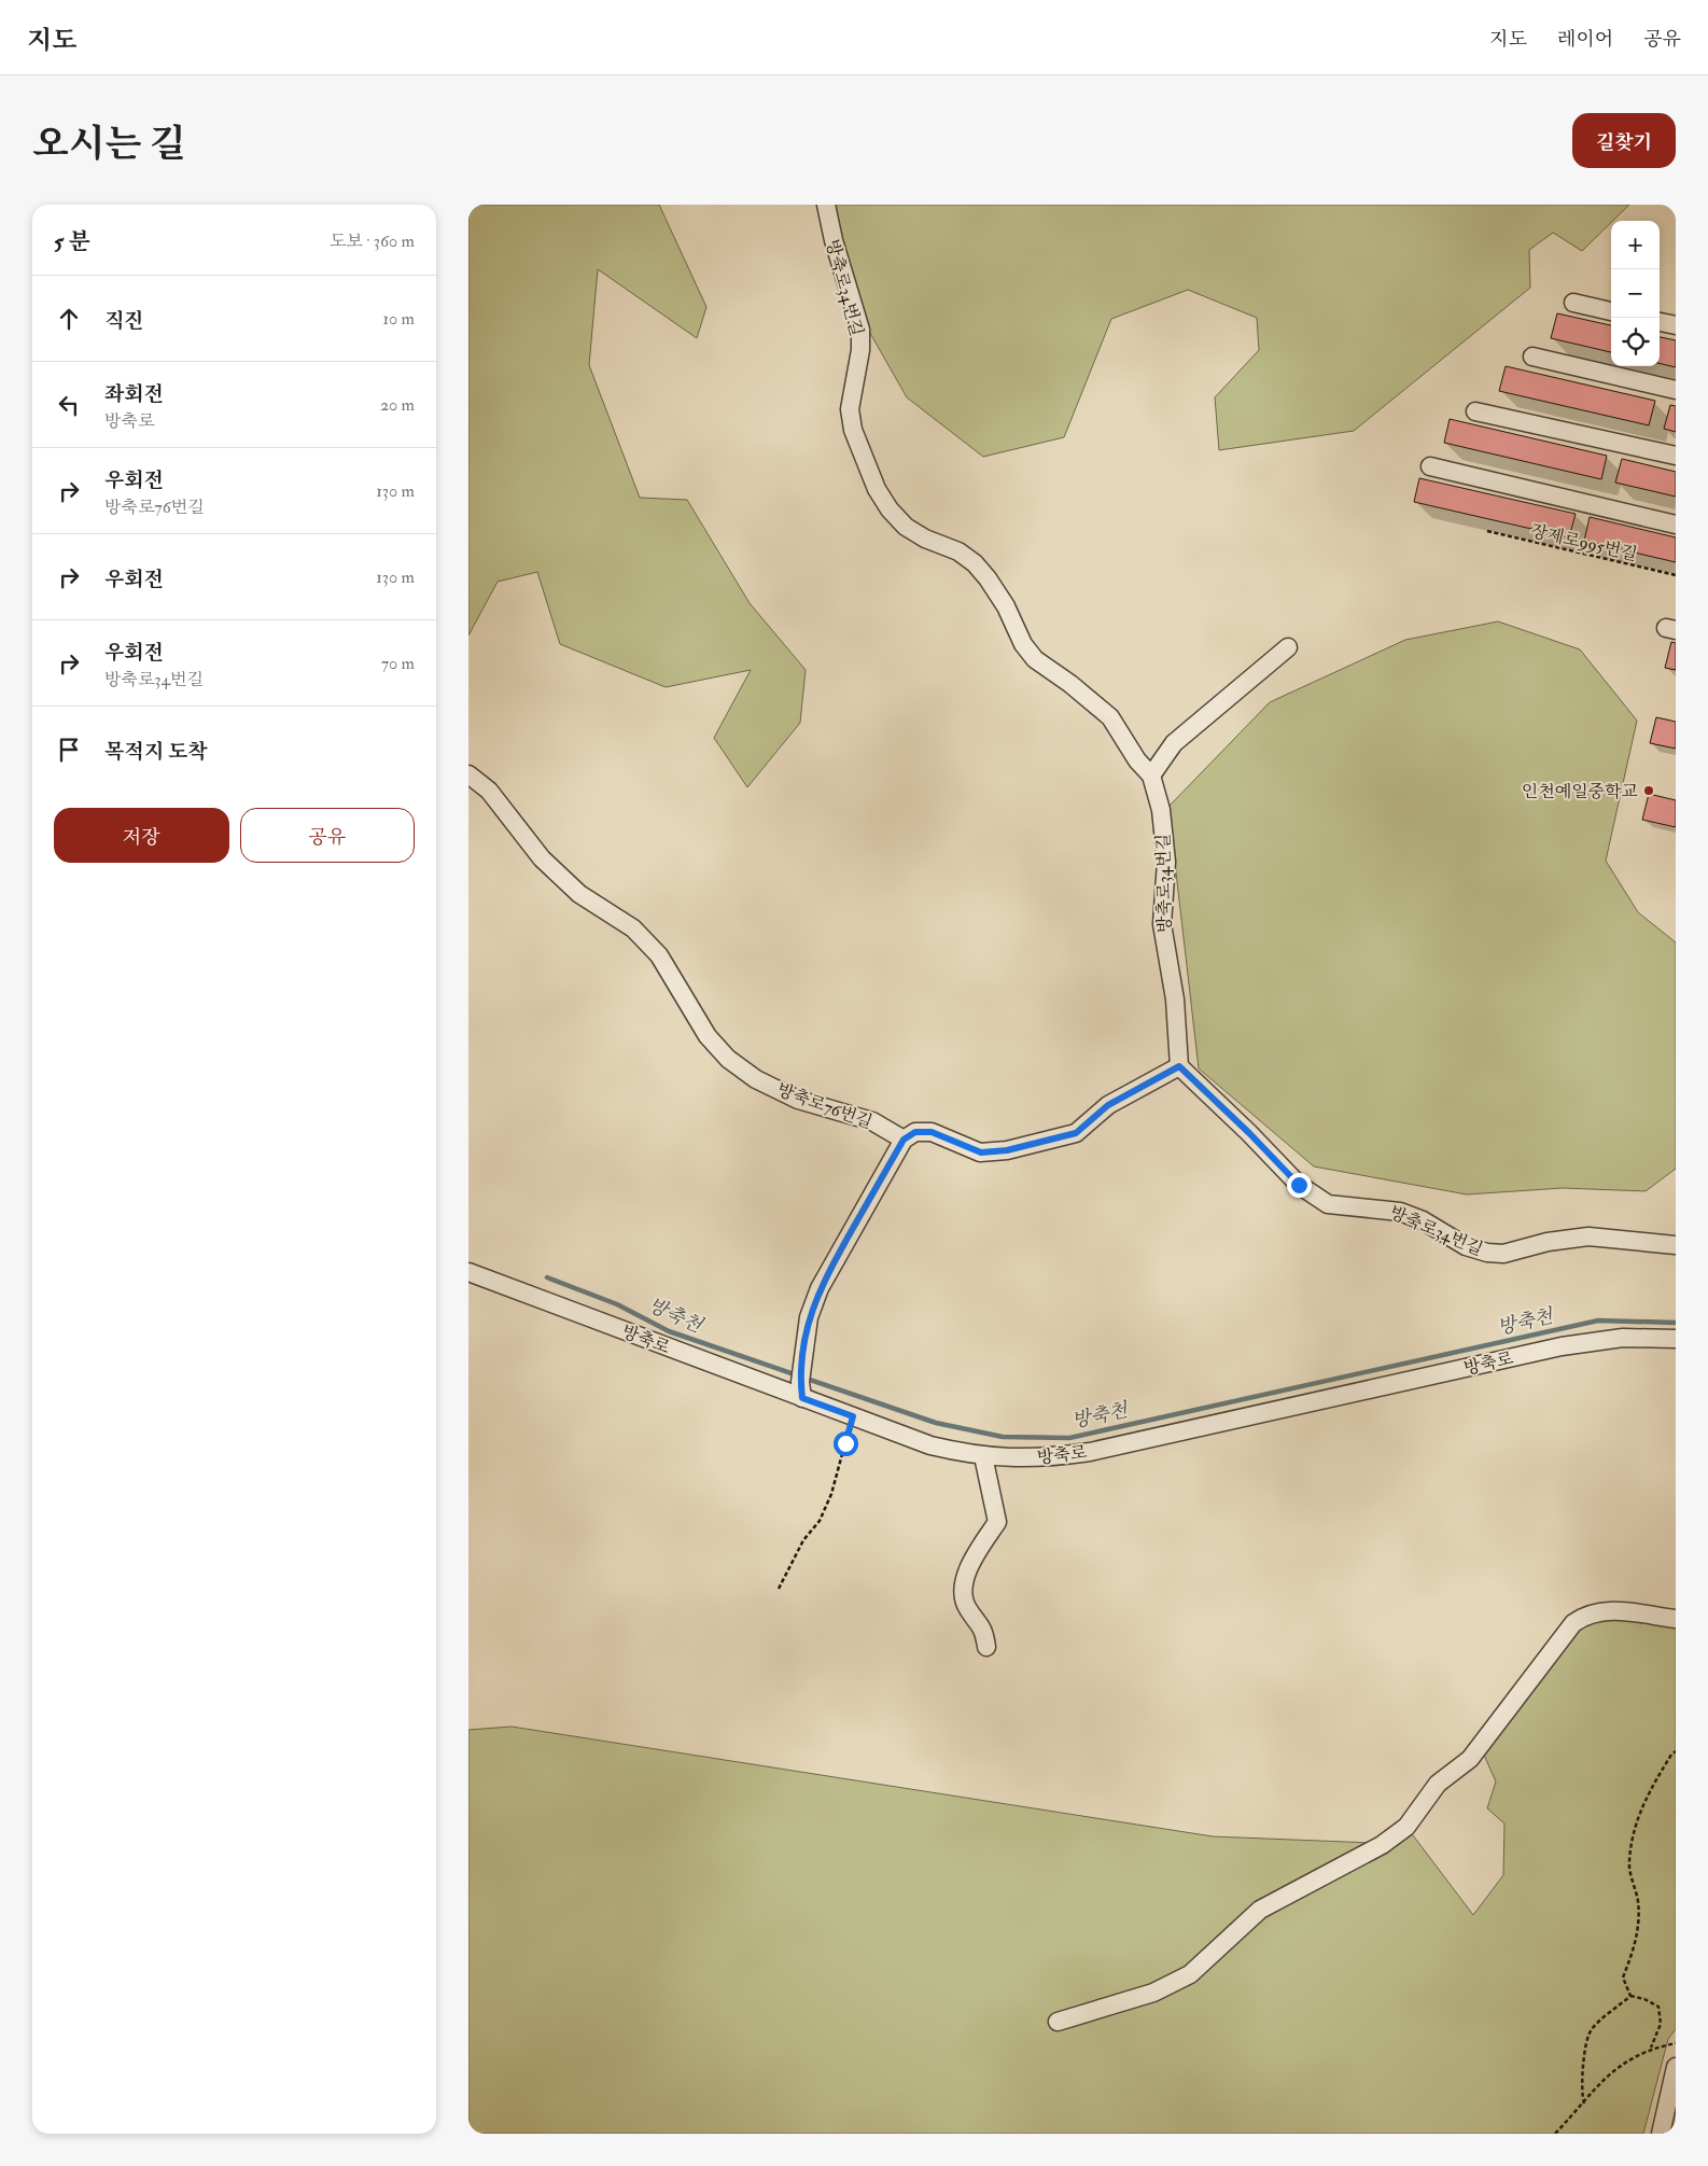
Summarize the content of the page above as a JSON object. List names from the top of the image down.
{
  "streets": {
    "street": ["방축로34번길", "방축로76번길", "방축로"],
    "path": ["장제로995번길"]
  },
  "water": ["방축천"],
  "places": ["인천예일중학교"],
  "page": {
    "header": "지도",
    "nav": ["지도", "레이어", "공유"],
    "title": "오시는 길",
    "buttons": [
      "길찾기",
      ["저장", "공유"]
    ],
    "heading": ["5 분", "도보 · 360 m"],
    "map_buttons": ["+", "−"],
    "list": [
      ["직진", "10 m"],
      ["좌회전", "방축로", "20 m"],
      ["우회전", "방축로76번길", "130 m"],
      ["우회전", "130 m"],
      ["우회전", "방축로34번길", "70 m"],
      "목적지 도착"
    ]
  }
}
